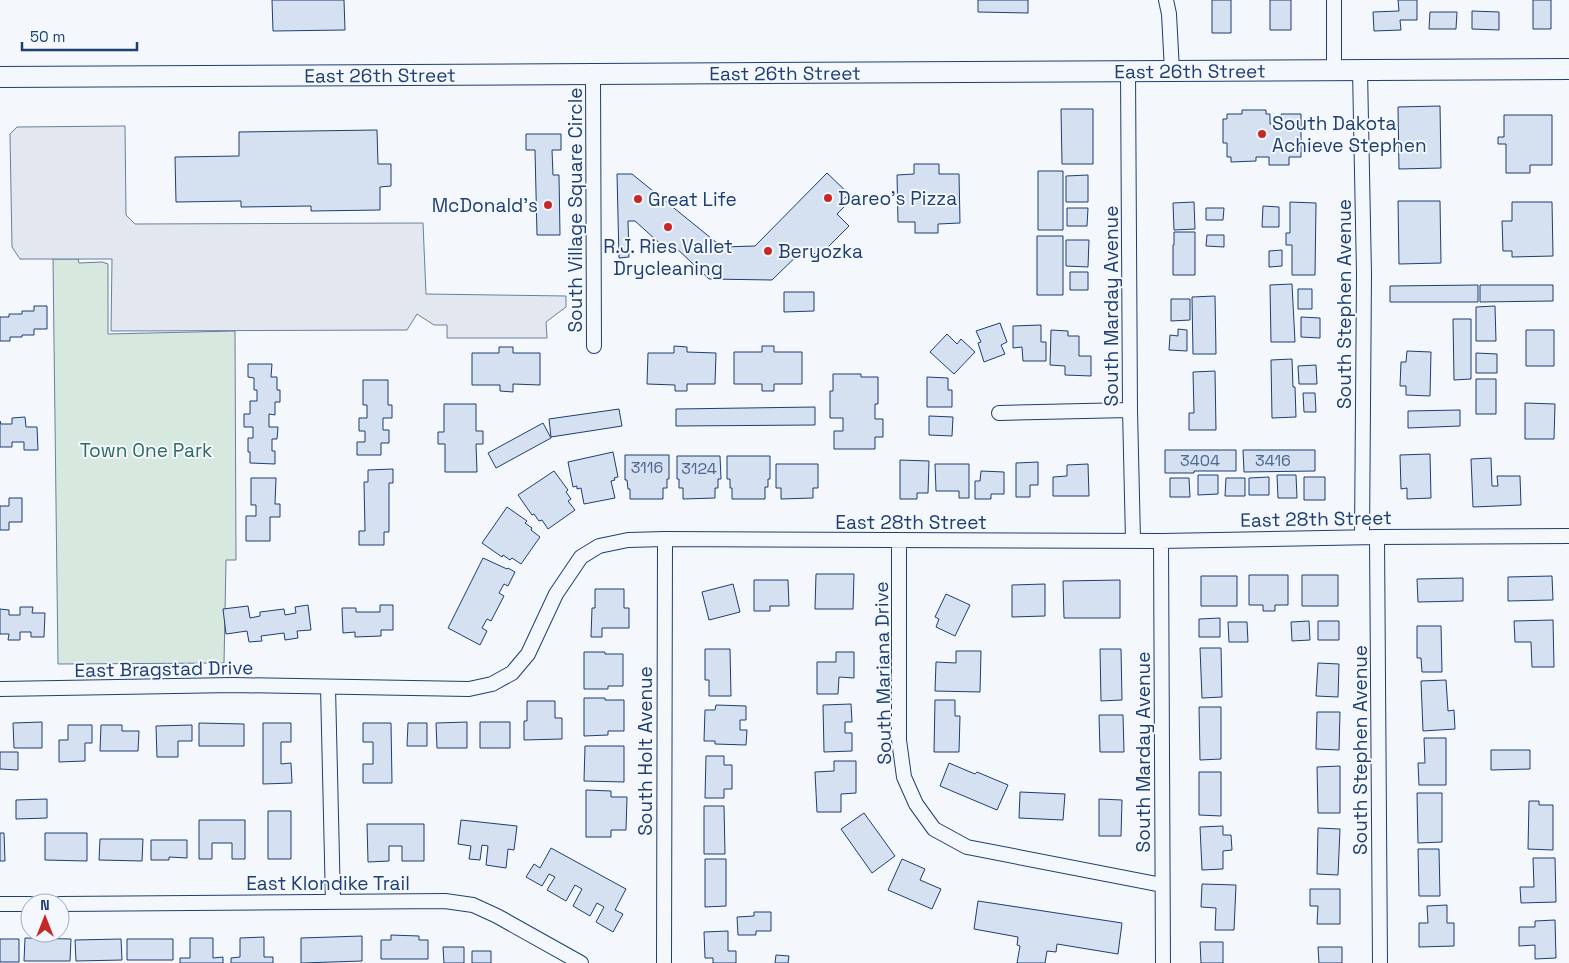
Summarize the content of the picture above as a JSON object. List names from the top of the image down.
{
  "streets": {
    "main road": ["East 26th Street"],
    "street": [
      "South Village Square Circle",
      "South Stephen Avenue",
      "South Marday Avenue",
      "East 28th Street",
      "East Bragstad Drive",
      "South Mariana Drive",
      "South Holt Avenue",
      "East Klondike Trail"
    ]
  },
  "crossings": [
    ["East 26th Street", "South Village Square Circle"],
    ["East 26th Street", "South Stephen Avenue"],
    ["East 26th Street", "South Marday Avenue"],
    ["South Stephen Avenue", "East 28th Street"],
    ["South Marday Avenue", "East 28th Street"],
    ["South Marday Avenue", "South Mariana Drive"],
    ["East 28th Street", "East Bragstad Drive"],
    ["East 28th Street", "South Mariana Drive"],
    ["East 28th Street", "South Holt Avenue"]
  ],
  "parks": ["Town One Park"],
  "places": [
    "South Dakota Achieve Stephen",
    "Dareo's Pizza",
    "Great Life",
    "McDonald's",
    "R.J. Ries Vallet Drycleaning",
    "Beryozka"
  ],
  "house_numbers": [
    "3404",
    "3416",
    "3116",
    "3124"
  ],
  "scale_bar": "50 m",
  "north": "top"
}
